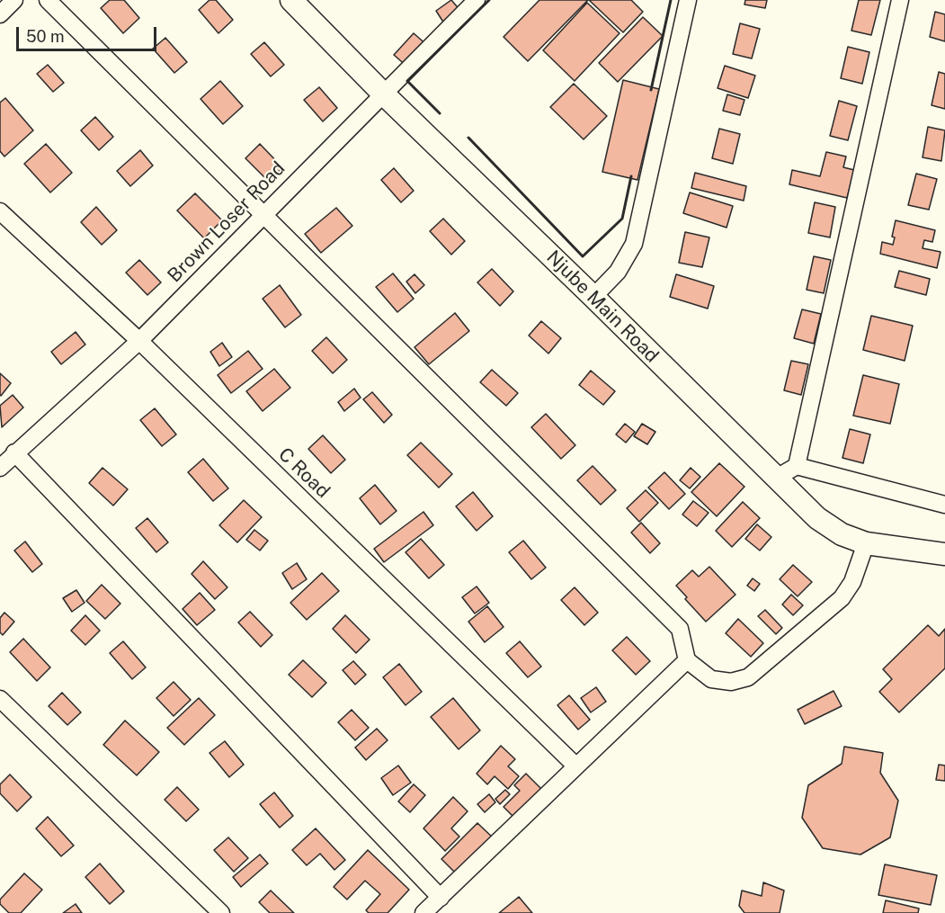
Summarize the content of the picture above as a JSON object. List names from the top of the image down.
{
  "streets": {
    "street": ["Brown Loser Road", "Njube Main Road", "C Road"]
  },
  "crossings": [
    ["Brown Loser Road", "Njube Main Road"],
    ["Brown Loser Road", "C Road"]
  ],
  "scale_bar": "50 m"
}
